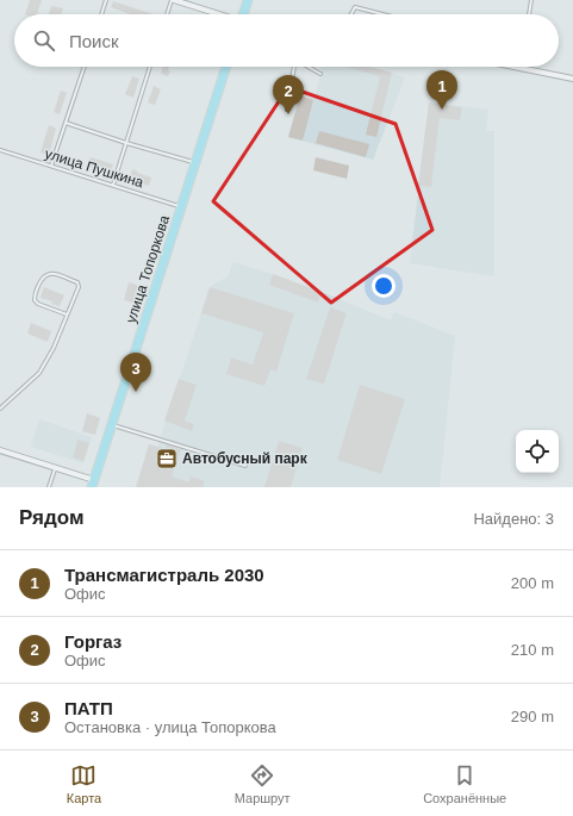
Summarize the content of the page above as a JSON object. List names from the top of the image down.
{
  "streets": {
    "highway": ["улица Топоркова"],
    "lane": ["улица Пушкина"]
  },
  "crossings": [
    ["улица Пушкина", "улица Топоркова"]
  ],
  "places": {
    "office": ["Автобусный парк"]
  },
  "page": {
    "search": "Поиск",
    "pins": ["1", "2", "3"],
    "heading": ["Рядом", "Найдено: 3"],
    "list": [
      {
        "mark": "1",
        "name": "Трансмагистраль 2030",
        "note": "Офис",
        "value": "200 m"
      },
      {
        "mark": "2",
        "name": "Горгаз",
        "note": "Офис",
        "value": "210 m"
      },
      {
        "mark": "3",
        "name": "ПАТП",
        "note": "Остановка · улица Топоркова",
        "value": "290 m"
      }
    ],
    "nav": ["Карта", "Маршрут", "Сохранённые"]
  }
}
